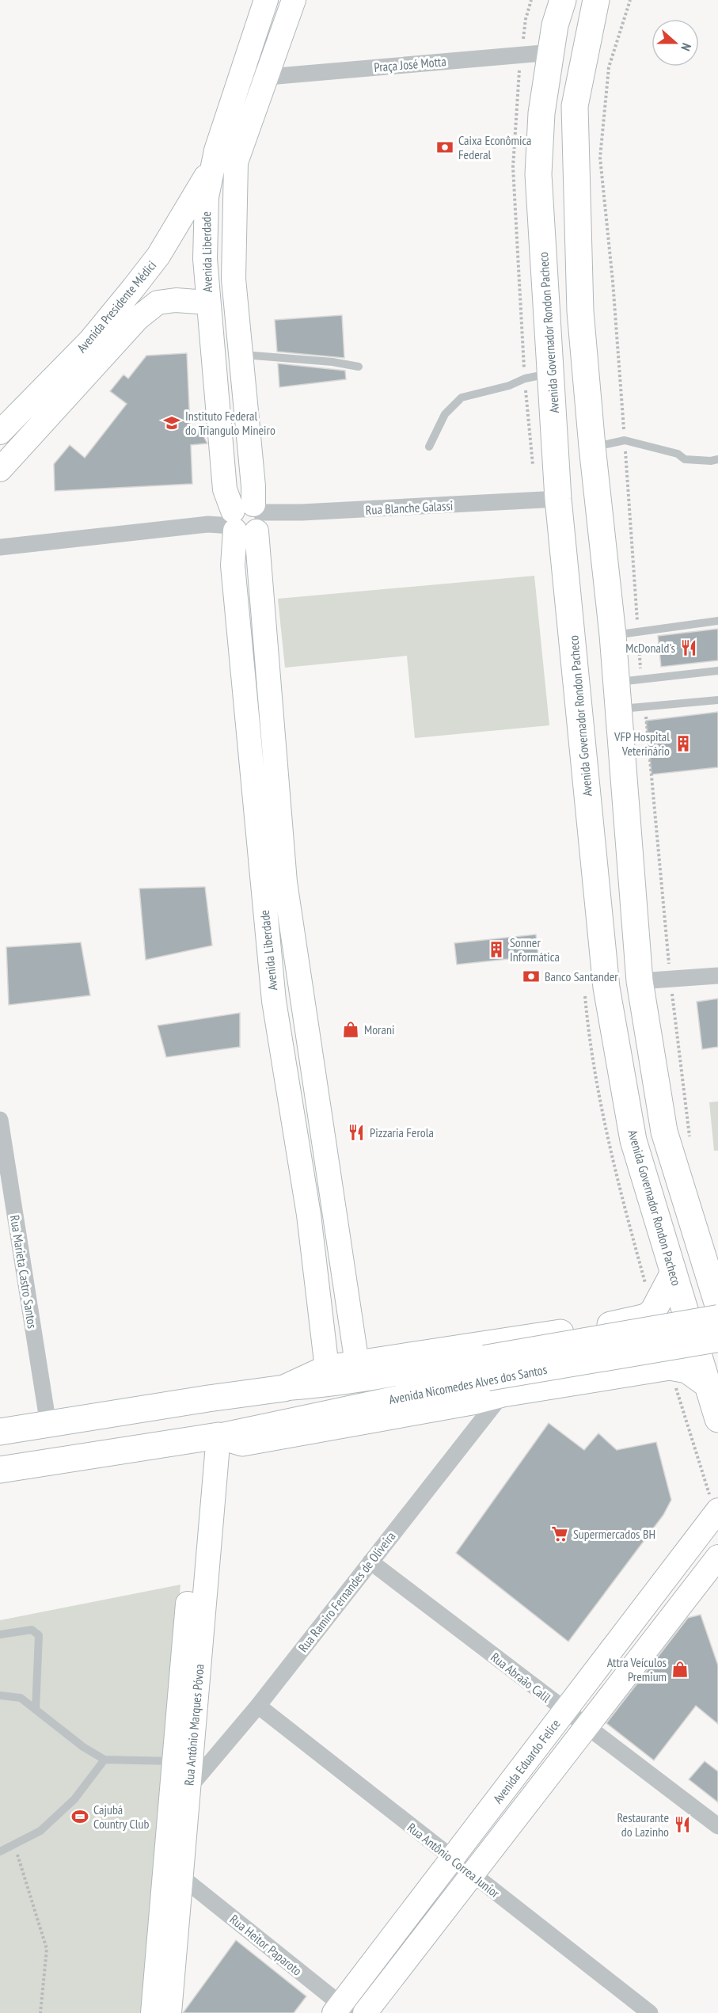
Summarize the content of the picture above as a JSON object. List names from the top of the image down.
{
  "streets": {
    "main road": [
      "Avenida Liberdade",
      "Avenida Presidente Médici",
      "Avenida Governador Rondon Pacheco",
      "Avenida Nicomedes Alves dos Santos",
      "Rua Antônio Marques Póvoa",
      "Avenida Eduardo Felice"
    ],
    "street": [
      "Praça José Motta",
      "Rua Blanche Galassi",
      "Rua Marieta Castro Santos",
      "Rua Ramiro Fernandes de Oliveira",
      "Rua Abraão Calil",
      "Rua Antônio Correa Junior",
      "Rua Heitor Paparoto"
    ]
  },
  "crossings": [
    ["Praça José Motta", "Avenida Liberdade"],
    ["Praça José Motta", "Avenida Governador Rondon Pacheco"],
    ["Avenida Liberdade", "Avenida Presidente Médici"],
    ["Avenida Liberdade", "Rua Blanche Galassi"],
    ["Avenida Liberdade", "Avenida Nicomedes Alves dos Santos"],
    ["Avenida Governador Rondon Pacheco", "Rua Blanche Galassi"],
    ["Avenida Governador Rondon Pacheco", "Avenida Nicomedes Alves dos Santos"],
    ["Rua Marieta Castro Santos", "Avenida Nicomedes Alves dos Santos"],
    ["Avenida Nicomedes Alves dos Santos", "Rua Ramiro Fernandes de Oliveira"],
    ["Avenida Nicomedes Alves dos Santos", "Rua Antônio Marques Póvoa"],
    ["Rua Ramiro Fernandes de Oliveira", "Rua Abraão Calil"],
    ["Rua Ramiro Fernandes de Oliveira", "Rua Antônio Marques Póvoa"],
    ["Rua Ramiro Fernandes de Oliveira", "Rua Antônio Correa Junior"],
    ["Rua Abraão Calil", "Avenida Eduardo Felice"],
    ["Rua Antônio Marques Póvoa", "Rua Heitor Paparoto"],
    ["Avenida Eduardo Felice", "Rua Antônio Correa Junior"],
    ["Avenida Eduardo Felice", "Rua Heitor Paparoto"]
  ],
  "places": {
    "bank": ["Caixa Econômica Federal", "Banco Santander"],
    "school or university": ["Instituto Federal do Triangulo Mineiro"],
    "restaurant": ["McDonald's", "Pizzaria Ferola", "Restaurante do Lazinho"],
    "building": ["VFP Hospital Veterinário", "Sonner Informática"],
    "shop": ["Morani", "Attra Veículos Premium"],
    "supermarket": ["Supermercados BH"],
    "sports": ["Cajubá Country Club"]
  },
  "north": "right"
}
